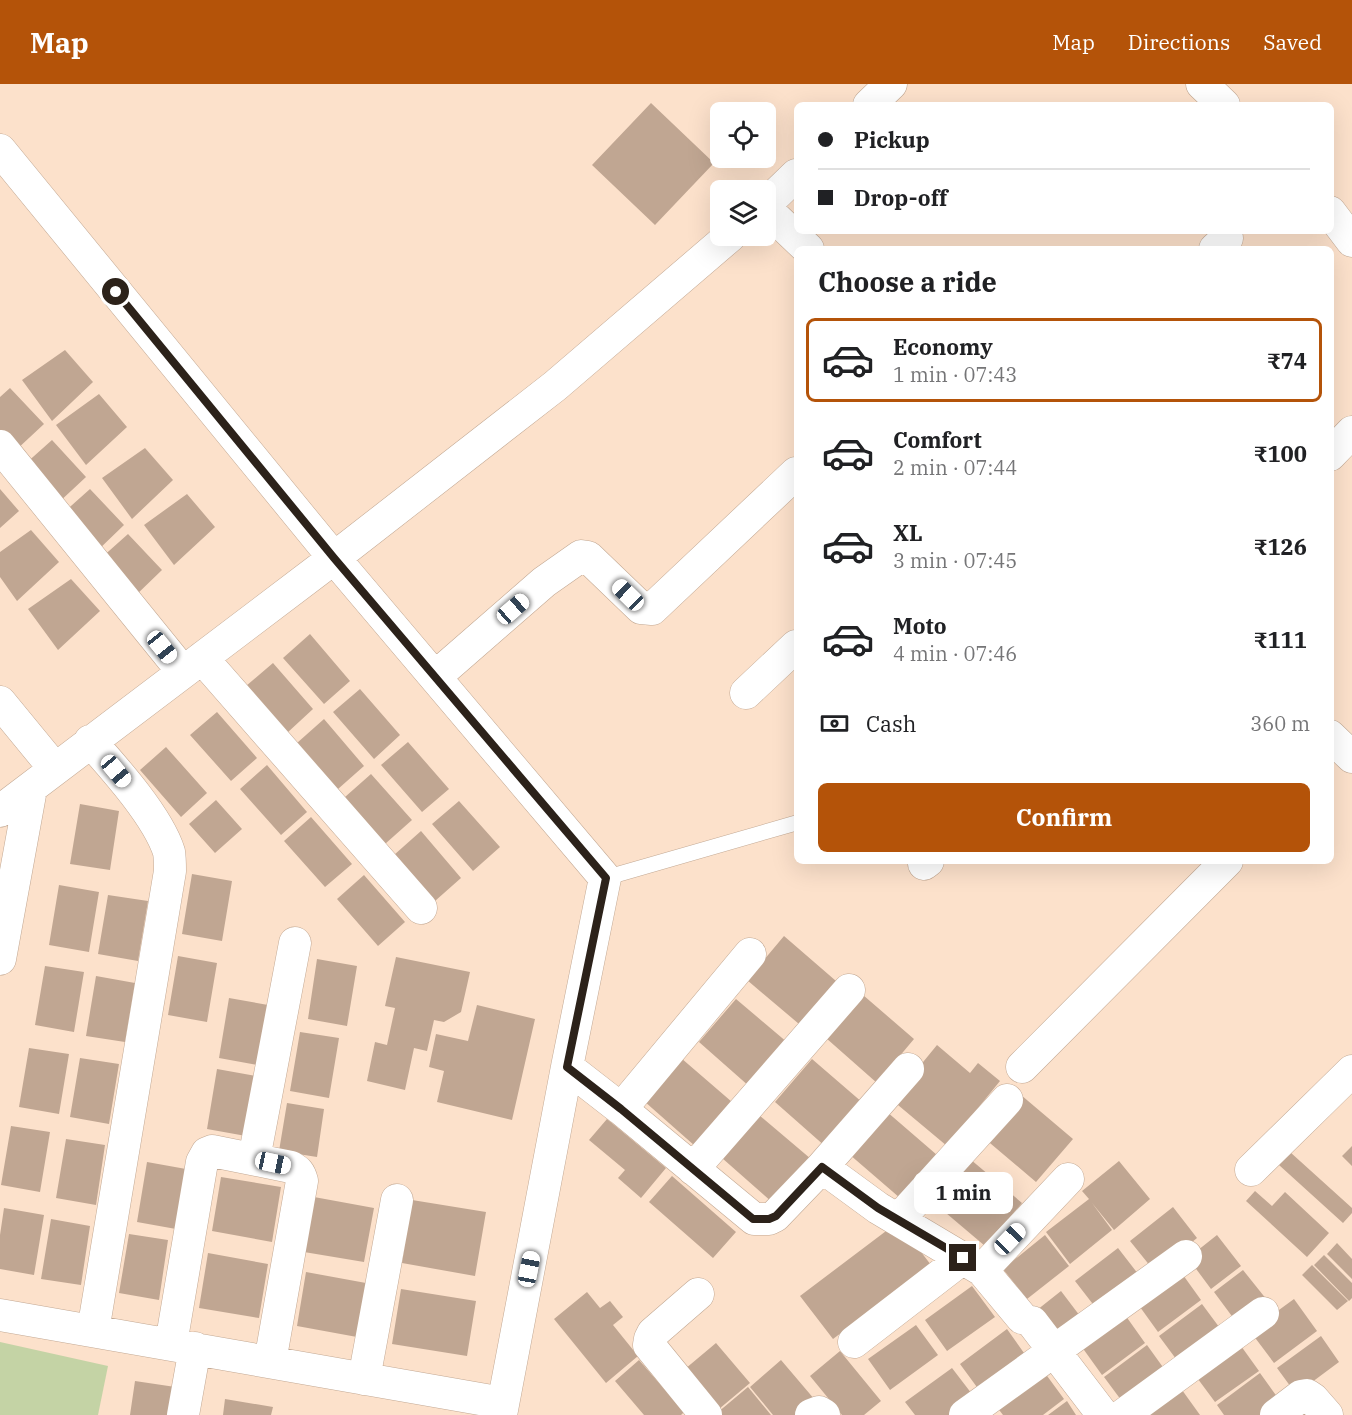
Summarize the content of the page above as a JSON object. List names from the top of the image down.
{
  "page": {
    "header": "Map",
    "nav": ["Map", "Directions", "Saved"],
    "banner": ["Pickup", "Drop-off"],
    "heading": "Choose a ride",
    "list": [
      {
        "name": "Economy",
        "note": "1 min · 07:43",
        "value": "₹74"
      },
      {
        "name": "Comfort",
        "note": "2 min · 07:44",
        "value": "₹100"
      },
      {
        "name": "XL",
        "note": "3 min · 07:45",
        "value": "₹126"
      },
      {
        "name": "Moto",
        "note": "4 min · 07:46",
        "value": "₹111"
      }
    ],
    "pay": ["Cash", "360 m"],
    "buttons": "Confirm",
    "bubble": "1 min"
  }
}
